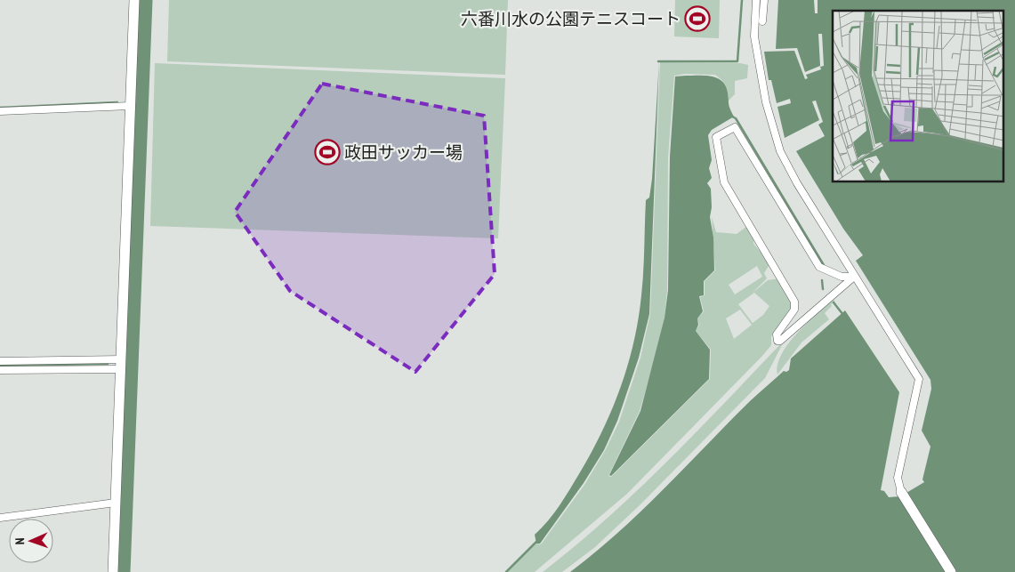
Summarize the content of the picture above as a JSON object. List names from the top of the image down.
{
  "places": {
    "sports": ["六番川水の公園テニスコート", "政田サッカー場"]
  },
  "north": "left"
}
